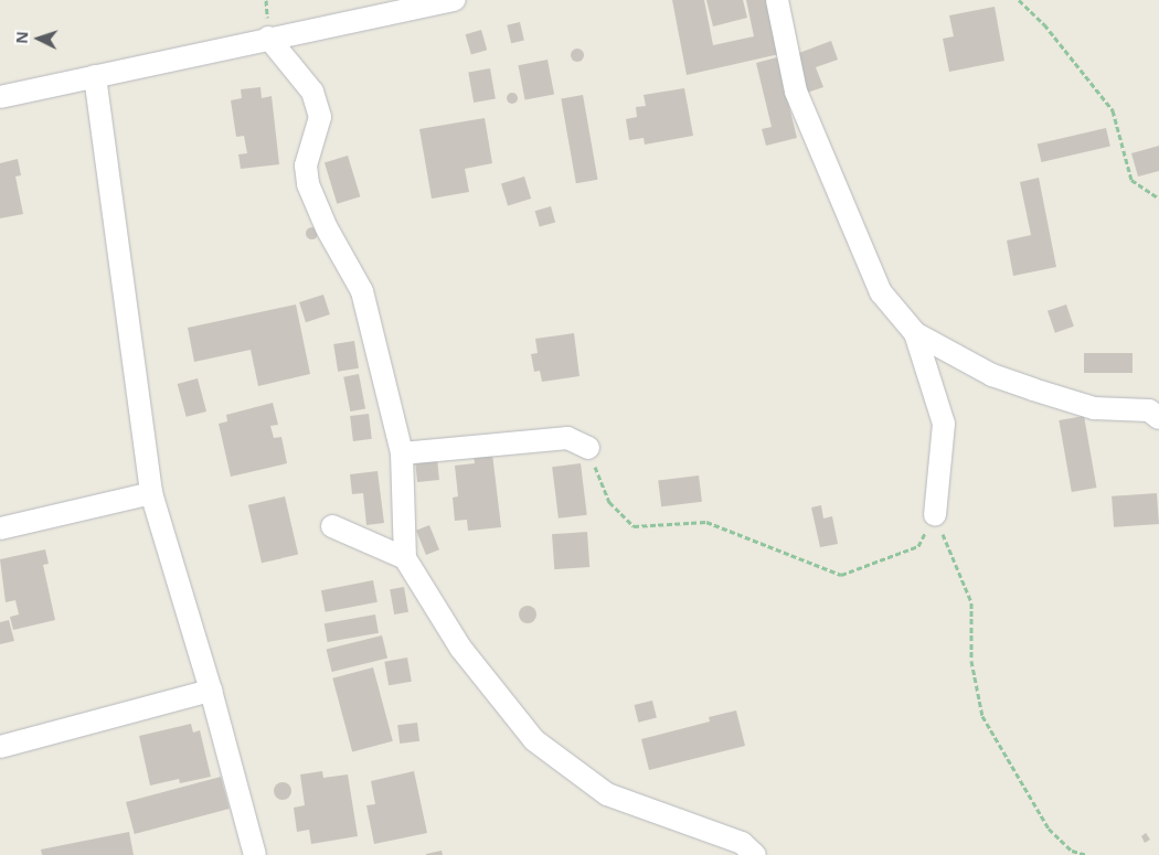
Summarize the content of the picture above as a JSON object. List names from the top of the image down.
{
  "north": "left"
}
